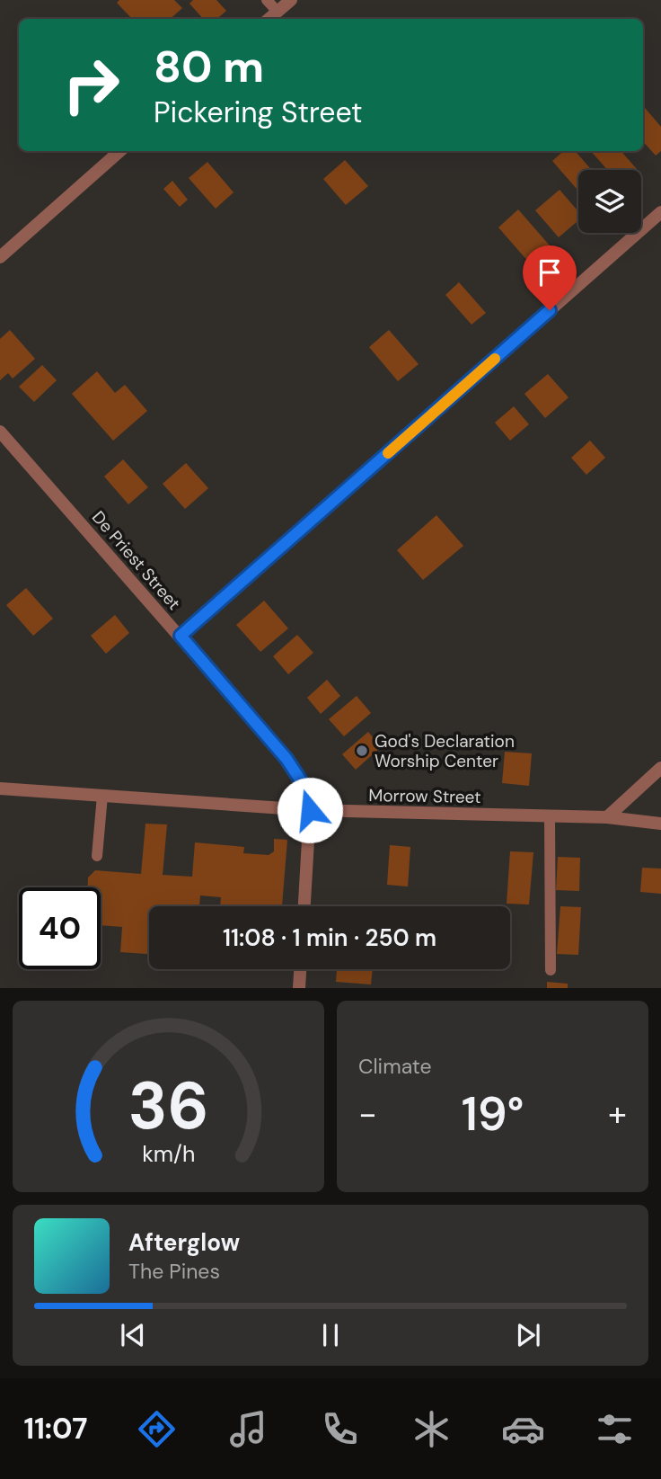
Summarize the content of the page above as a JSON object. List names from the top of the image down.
{
  "streets": {
    "street": ["De Priest Street", "Morrow Street"]
  },
  "crossings": [
    ["De Priest Street", "Morrow Street"]
  ],
  "places": ["God's Declaration Worship Center"],
  "page": {
    "turn": ["80 m", "Pickering Street"],
    "limit": "40",
    "trip": "11:08 · 1 min · 250 m",
    "tile": "Climate",
    "heat": ["−", "19°", "+"],
    "song": ["Afterglow", "The Pines"],
    "tabs": "11:07",
    "gauge": ["36", "km/h"]
  }
}
